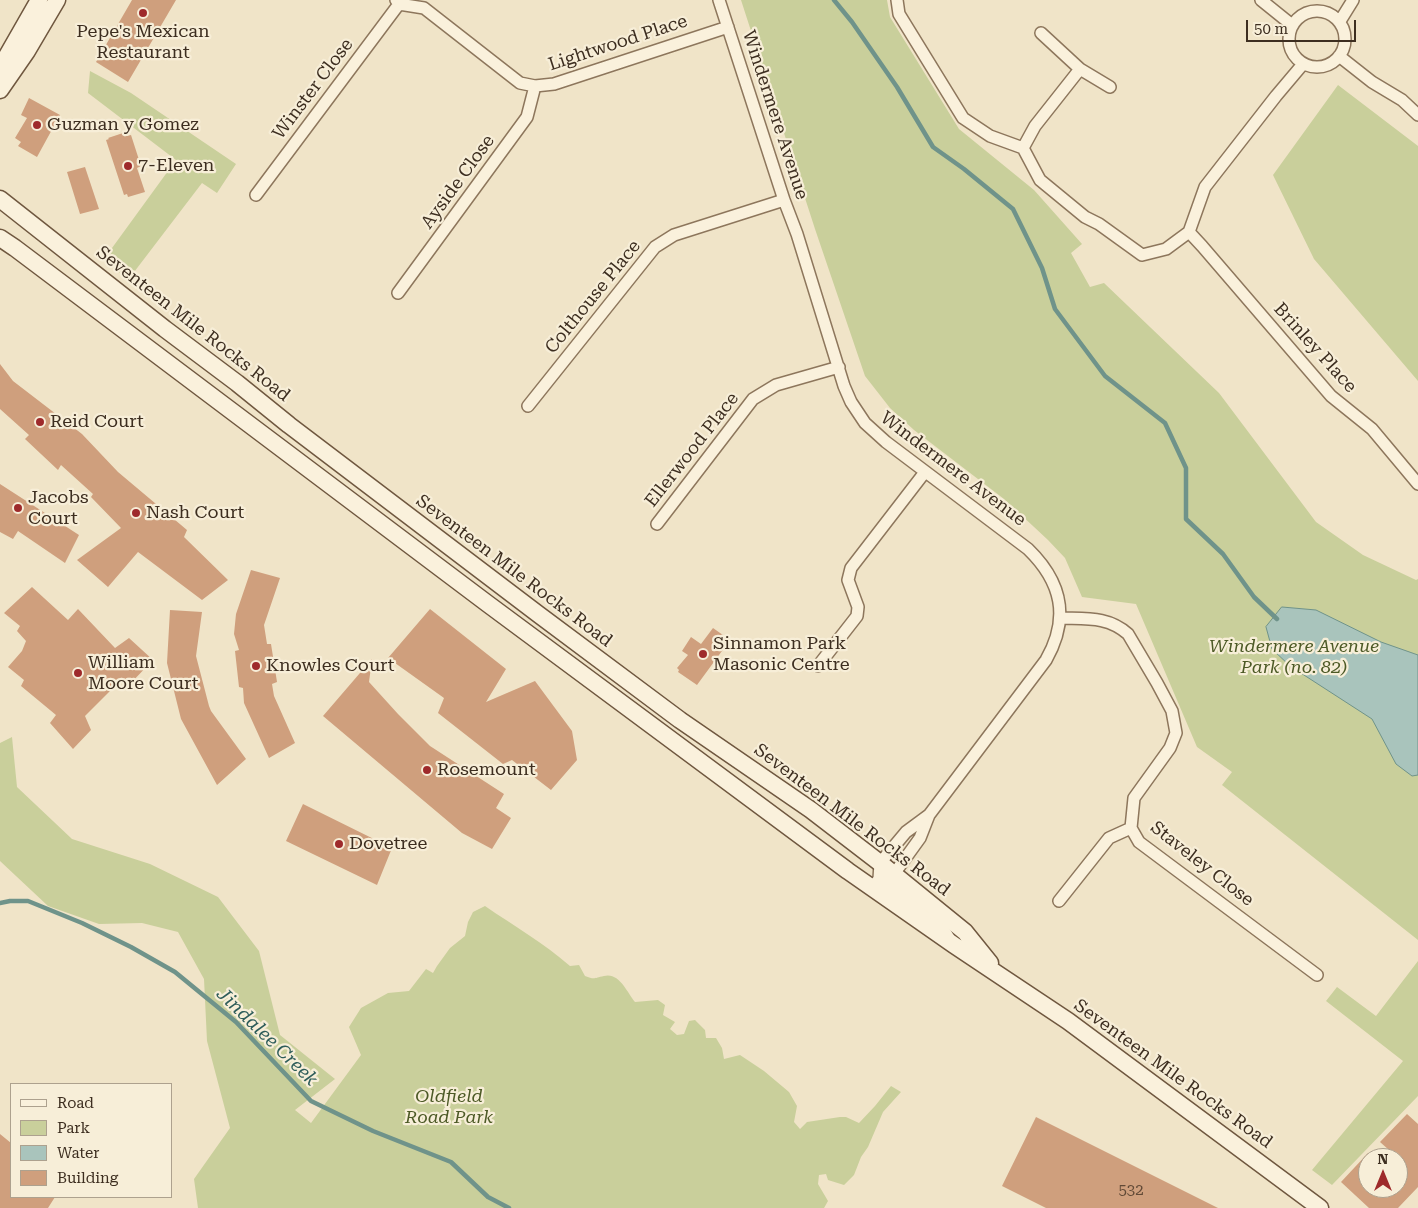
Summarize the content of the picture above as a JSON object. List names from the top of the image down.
{
  "streets": {
    "main road": ["Seventeen Mile Rocks Road"],
    "street": [
      "Lightwood Place",
      "Winster Close",
      "Windermere Avenue",
      "Ayside Close",
      "Colthouse Place",
      "Brinley Place",
      "Ellerwood Place",
      "Staveley Close"
    ]
  },
  "crossings": [
    ["Lightwood Place", "Winster Close"],
    ["Lightwood Place", "Windermere Avenue"],
    ["Lightwood Place", "Ayside Close"],
    ["Windermere Avenue", "Colthouse Place"],
    ["Windermere Avenue", "Ellerwood Place"],
    ["Windermere Avenue", "Staveley Close"]
  ],
  "water": ["Jindalee Creek"],
  "parks": ["Windermere Avenue Park (no. 82)", "Oldfield Road Park"],
  "places": [
    "Pepe's Mexican Restaurant",
    "Guzman y Gomez",
    "7-Eleven",
    "Reid Court",
    "Jacobs Court",
    "Nash Court",
    "Sinnamon Park Masonic Centre",
    "Knowles Court",
    "William Moore Court",
    "Rosemount",
    "Dovetree"
  ],
  "house_numbers": ["532"],
  "legend": [
    "Road",
    "Park",
    "Water",
    "Building"
  ],
  "scale_bar": "50 m",
  "north": "top"
}
